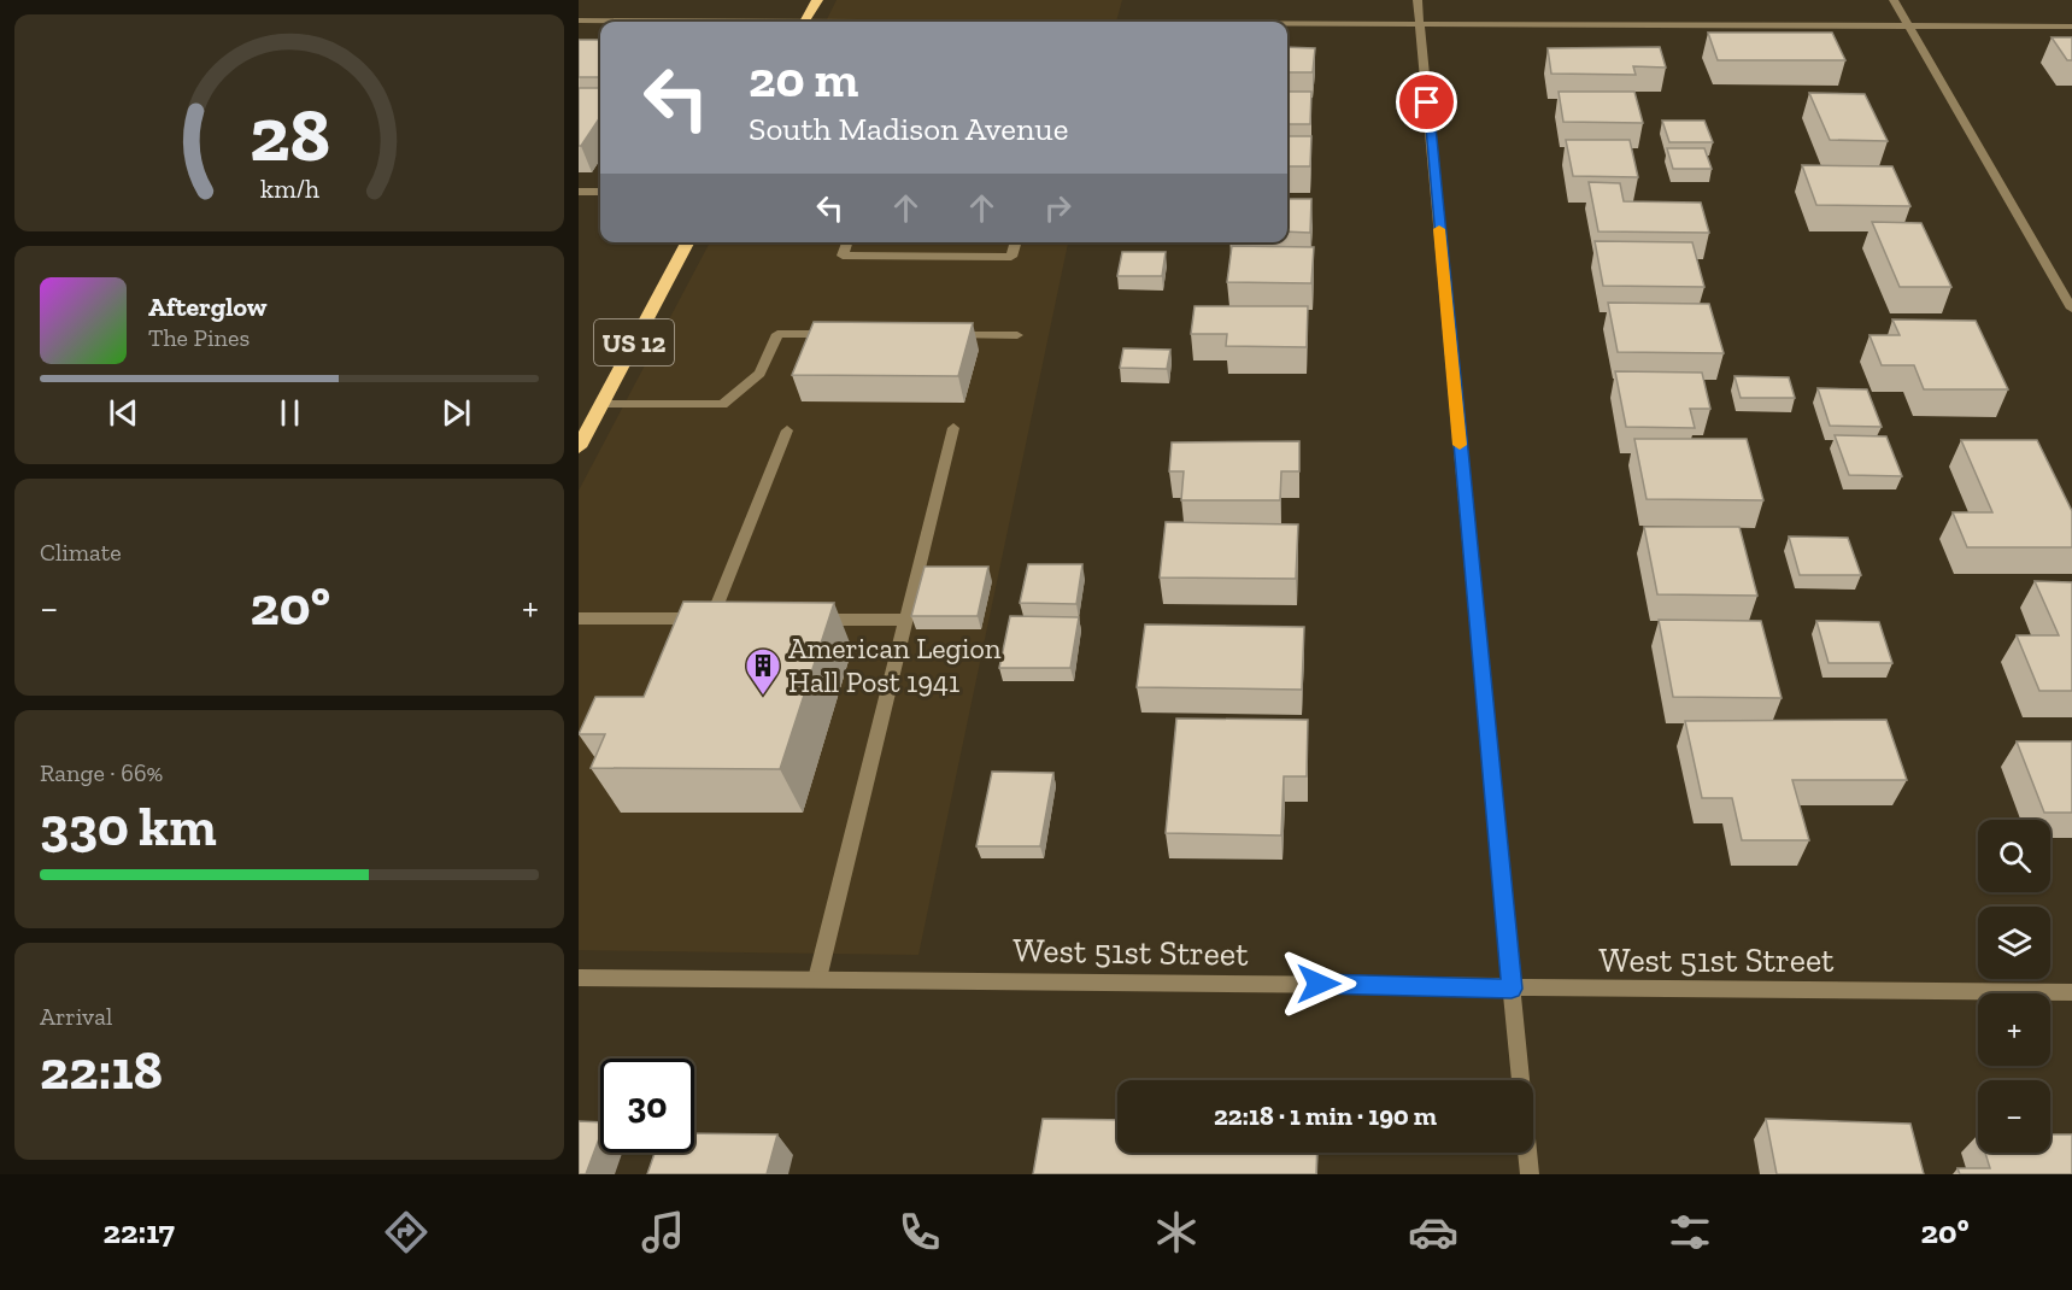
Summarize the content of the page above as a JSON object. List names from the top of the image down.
{
  "streets": {
    "main road": ["US 12"],
    "street": ["West 51st Street"]
  },
  "places": {
    "building": ["American Legion Hall Post 1941"]
  },
  "page": {
    "turn": ["20 m", "South Madison Avenue"],
    "song": ["Afterglow", "The Pines"],
    "tile": [
      "Climate",
      ["Range · 66%", "330 km"],
      ["Arrival", "22:18"]
    ],
    "heat": ["−", "20°", "+"],
    "map_buttons": ["+", "−"],
    "limit": "30",
    "trip": "22:18 · 1 min · 190 m",
    "tabs": ["22:17", "20°"],
    "gauge": ["28", "km/h"]
  }
}
